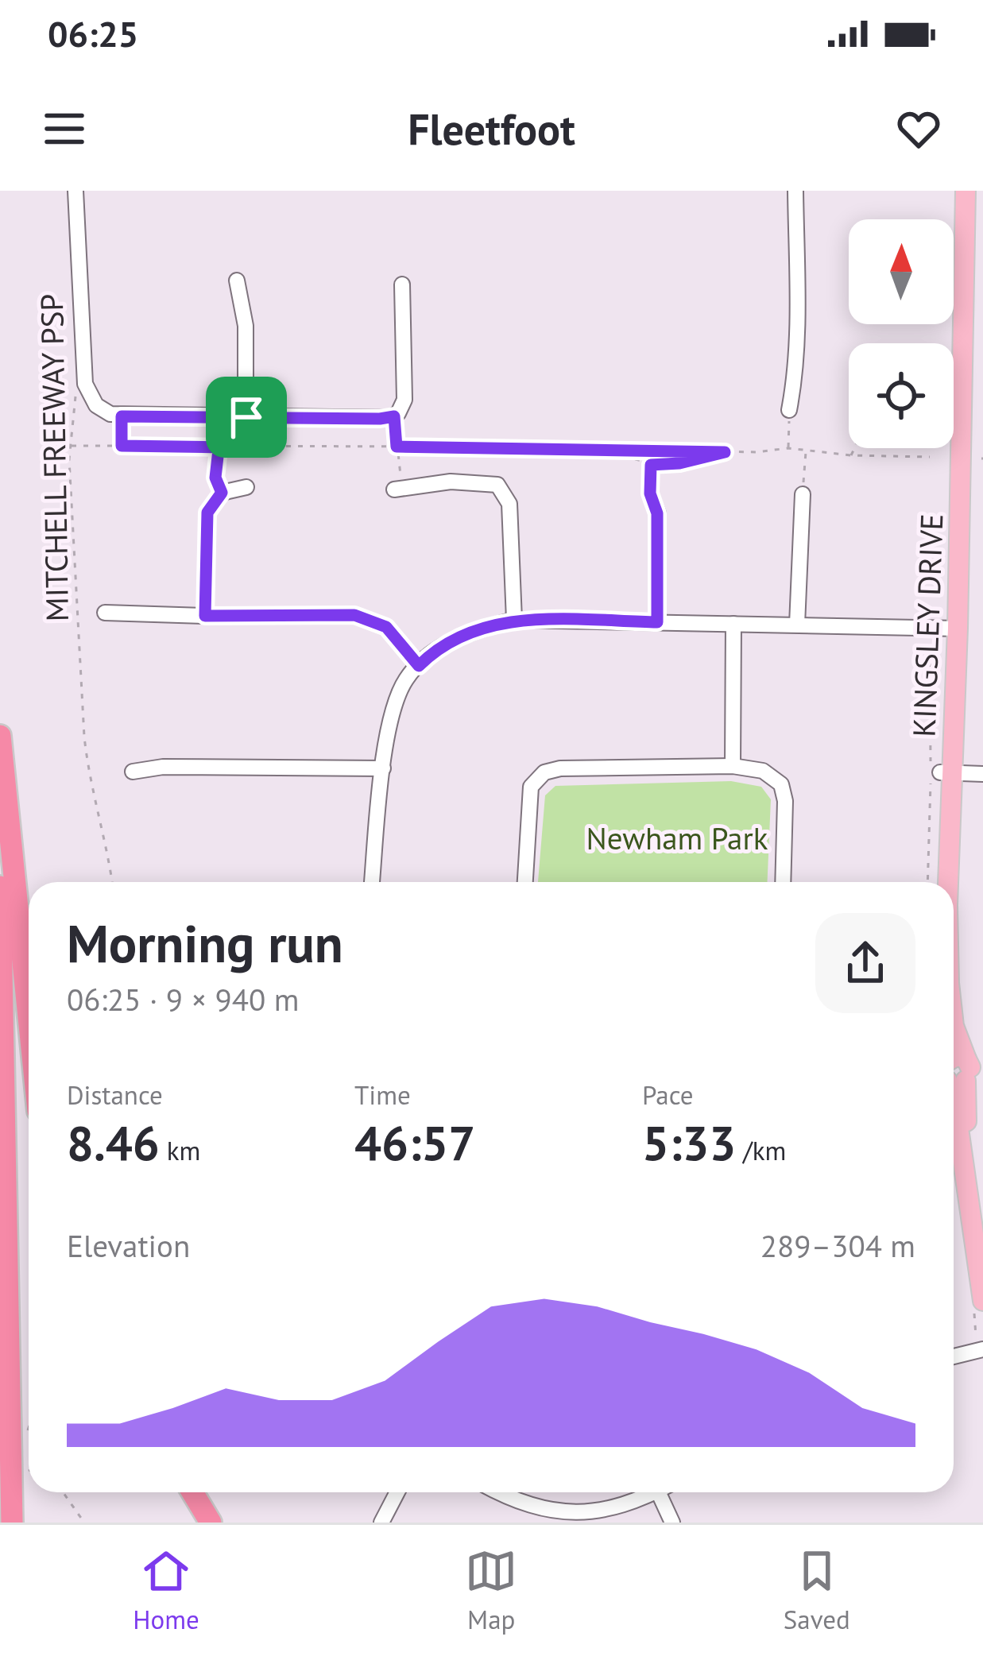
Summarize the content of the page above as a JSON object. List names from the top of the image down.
{
  "streets": {
    "main road": ["KINGSLEY DRIVE"],
    "path": ["MITCHELL FREEWAY PSP"]
  },
  "parks": ["Newham Park"],
  "north": "top",
  "page": {
    "status": "06:25",
    "header": "Fleetfoot",
    "heading": ["Morning run", "06:25 · 9 × 940 m"],
    "stats": [
      ["Distance", "8.46 km"],
      ["Time", "46:57"],
      ["Pace", "5:33 /km"]
    ],
    "chart": ["Elevation", "289–304 m"],
    "tabs": ["Home", "Map", "Saved"]
  }
}
